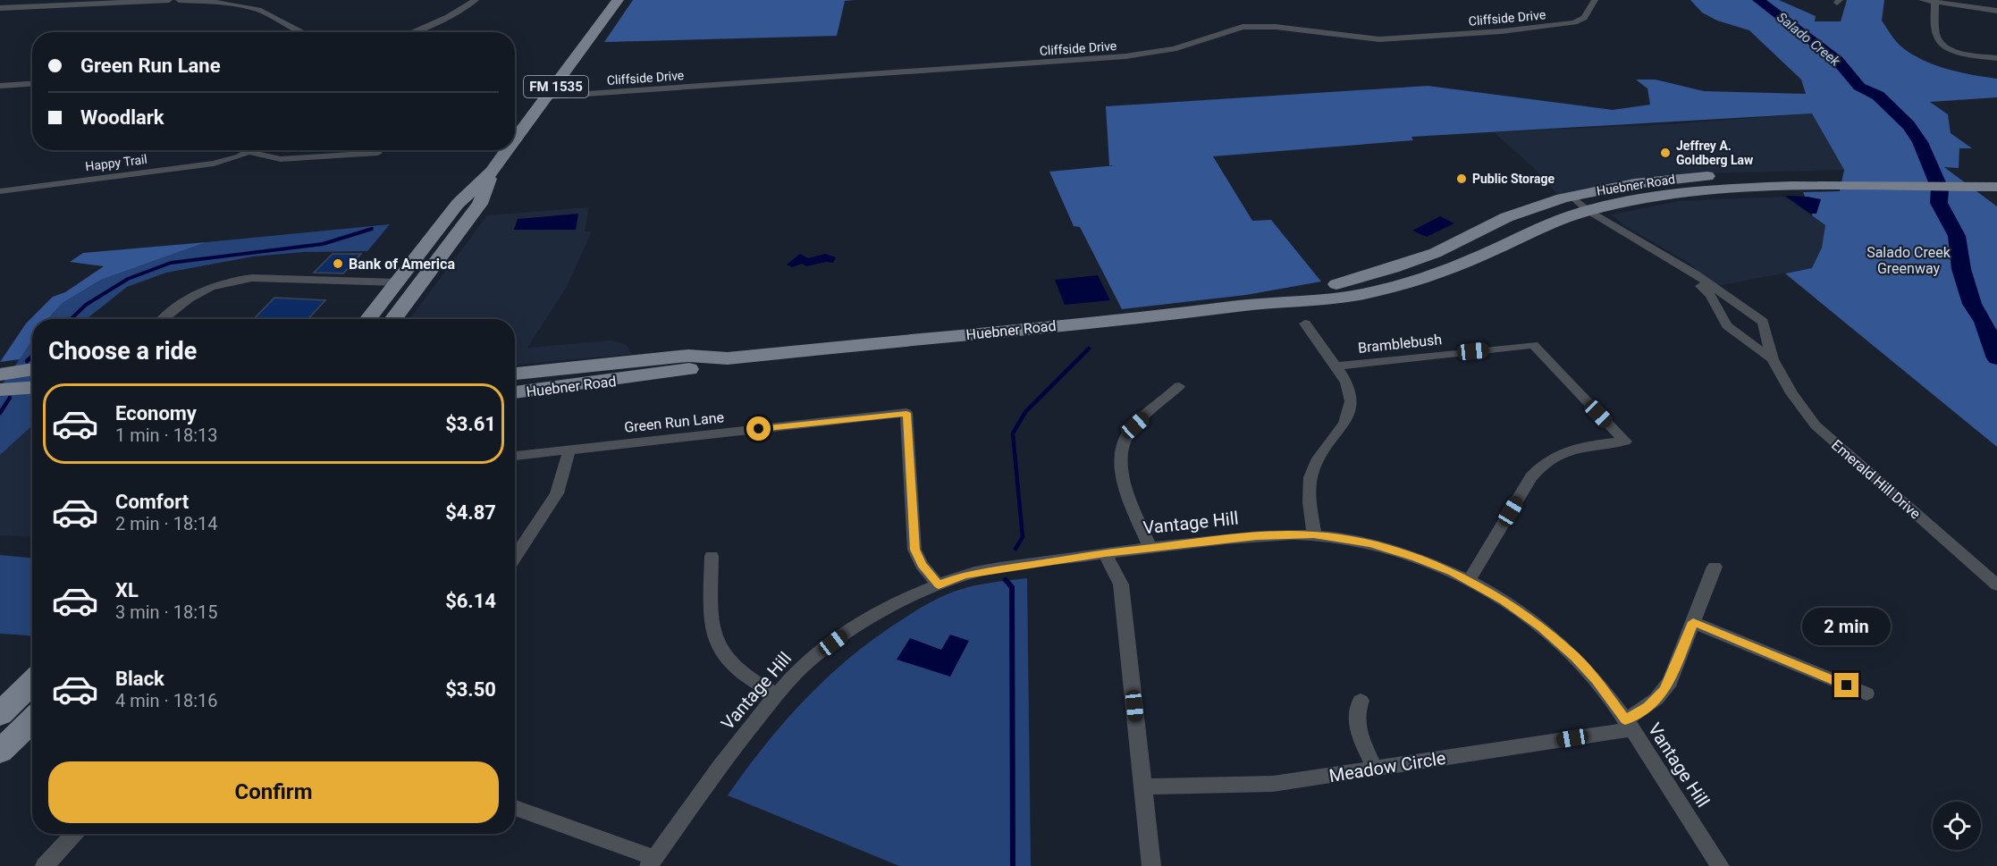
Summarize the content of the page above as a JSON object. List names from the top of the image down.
{
  "streets": {
    "main road": ["FM 1535", "Huebner Road"],
    "street": [
      "Cliffside Drive",
      "Happy Trail",
      "Bramblebush",
      "Green Run Lane",
      "Emerald Hill Drive",
      "Vantage Hill",
      "Meadow Circle"
    ]
  },
  "crossings": [
    ["Cliffside Drive", "FM 1535"],
    ["Huebner Road", "Emerald Hill Drive"],
    ["Bramblebush", "Vantage Hill"],
    ["Green Run Lane", "Vantage Hill"],
    ["Vantage Hill", "Meadow Circle"]
  ],
  "water": ["Salado Creek"],
  "parks": ["Salado Creek Greenway"],
  "places": ["Jeffrey A. Goldberg Law", "Public Storage", "Bank of America"],
  "page": {
    "banner": ["Green Run Lane", "Woodlark"],
    "heading": "Choose a ride",
    "list": [
      {
        "name": "Economy",
        "note": "1 min · 18:13",
        "value": "$3.61"
      },
      {
        "name": "Comfort",
        "note": "2 min · 18:14",
        "value": "$4.87"
      },
      {
        "name": "XL",
        "note": "3 min · 18:15",
        "value": "$6.14"
      },
      {
        "name": "Black",
        "note": "4 min · 18:16",
        "value": "$3.50"
      }
    ],
    "bubble": "2 min",
    "buttons": "Confirm"
  }
}
